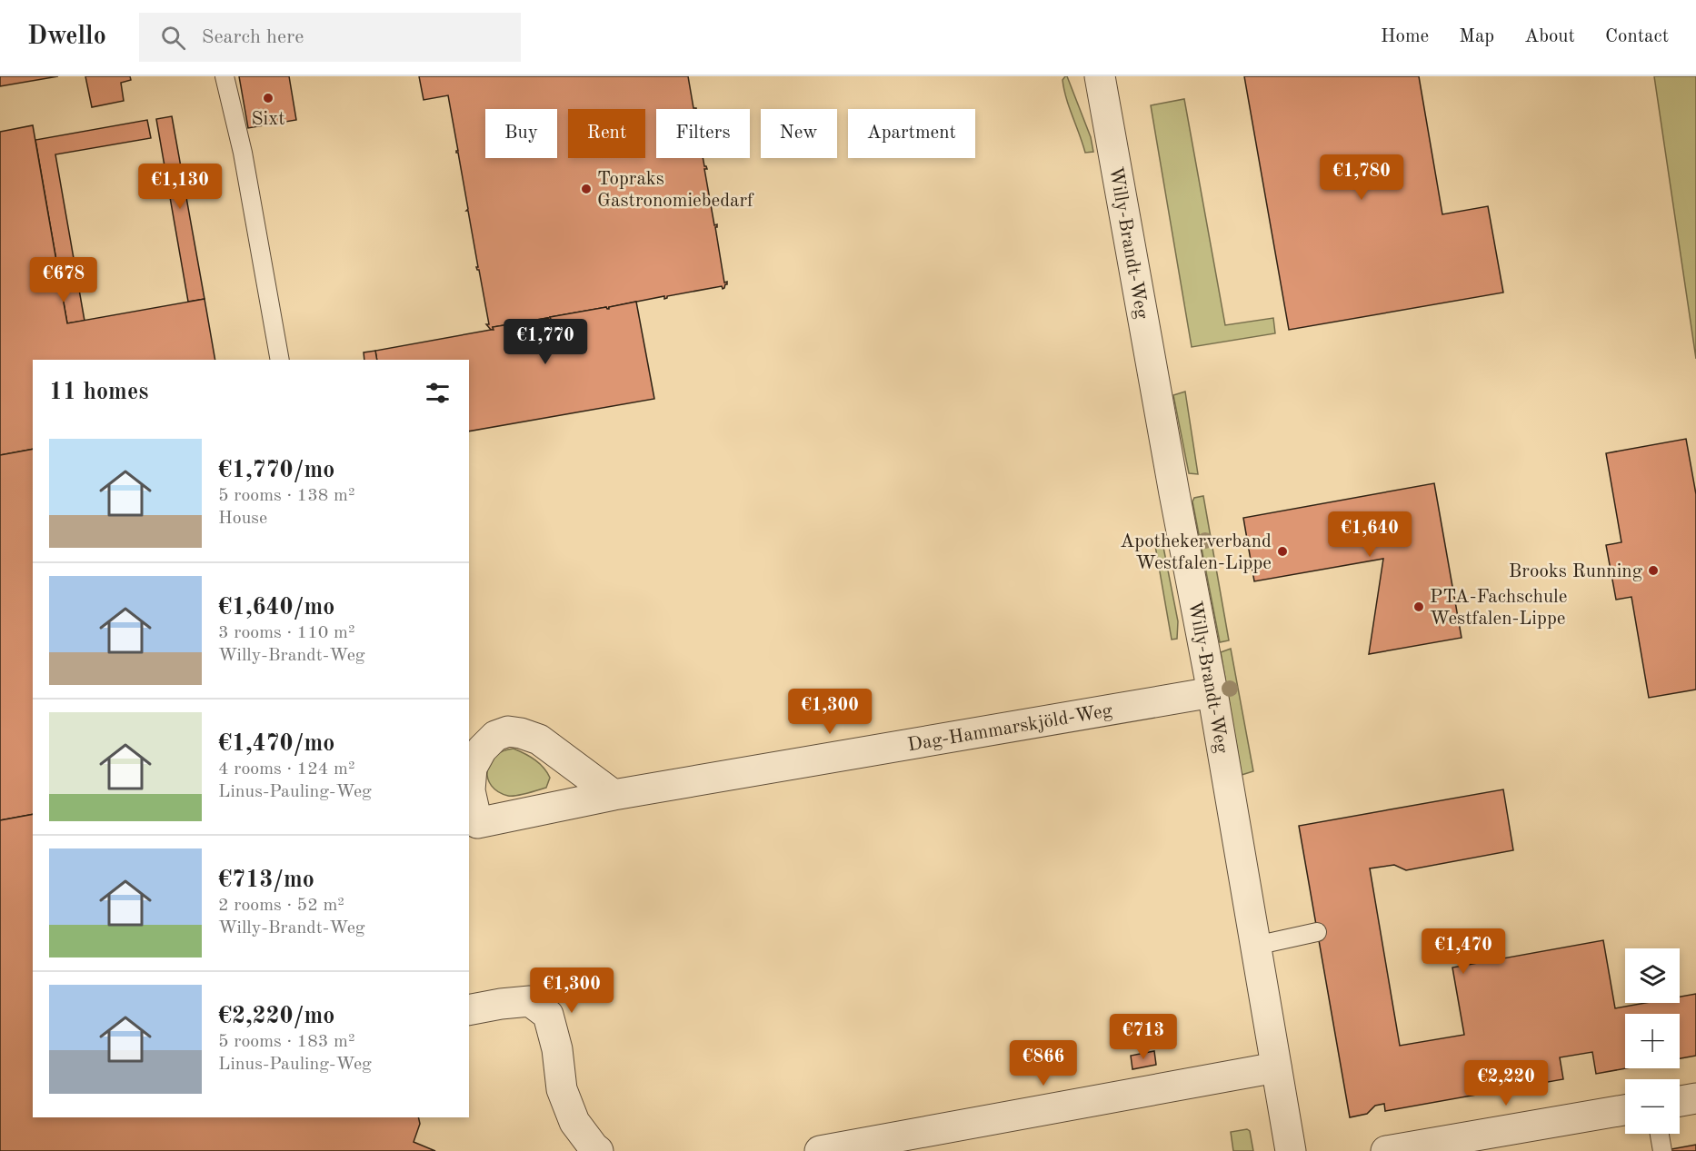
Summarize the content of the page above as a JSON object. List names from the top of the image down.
{
  "streets": {
    "street": ["Willy-Brandt-Weg", "Dag-Hammarskjöld-Weg"]
  },
  "crossings": [
    ["Willy-Brandt-Weg", "Dag-Hammarskjöld-Weg"]
  ],
  "places": [
    "Sixt",
    "Topraks Gastronomiebedarf",
    "Apothekerverband Westfalen-Lippe",
    "Brooks Running",
    "PTA-Fachschule Westfalen-Lippe"
  ],
  "page": {
    "header": "Dwello",
    "search": "Search here",
    "nav": [
      "Home",
      "Map",
      "About",
      "Contact"
    ],
    "chip": [
      "Buy",
      "Rent",
      "Filters",
      "New",
      "Apartment"
    ],
    "price": [
      "€1,780",
      "€1,130",
      "€678",
      "€1,770",
      "€1,640",
      "€1,300",
      "€1,470",
      "€1,300",
      "€713",
      "€866",
      "€2,220"
    ],
    "heading": "11 homes",
    "list": [
      {
        "name": "€1,770/mo",
        "note": "5 rooms · 138 m² · House"
      },
      {
        "name": "€1,640/mo",
        "note": "3 rooms · 110 m² · Willy-Brandt-Weg"
      },
      {
        "name": "€1,470/mo",
        "note": "4 rooms · 124 m² · Linus-Pauling-Weg"
      },
      {
        "name": "€713/mo",
        "note": "2 rooms · 52 m² · Willy-Brandt-Weg"
      },
      {
        "name": "€2,220/mo",
        "note": "5 rooms · 183 m² · Linus-Pauling-Weg"
      }
    ],
    "map_buttons": ["+", "−"]
  }
}
